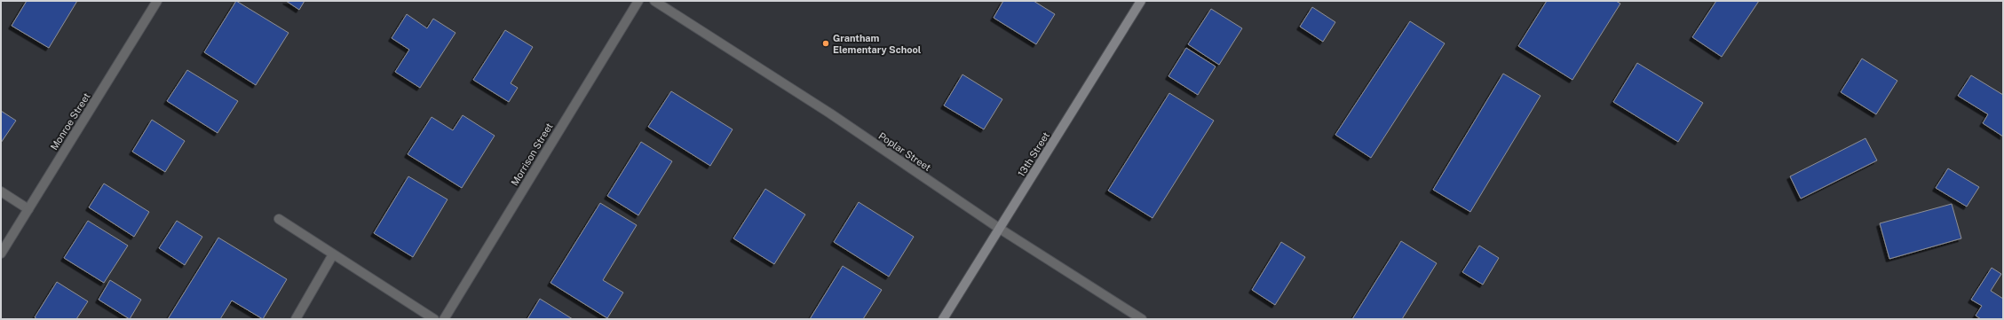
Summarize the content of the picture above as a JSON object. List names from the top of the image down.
{
  "streets": {
    "main road": ["13th Street"],
    "street": ["Monroe Street", "Poplar Street", "Morrison Street"]
  },
  "crossings": [
    ["Poplar Street", "13th Street"]
  ],
  "places": ["Grantham Elementary School"]
}
